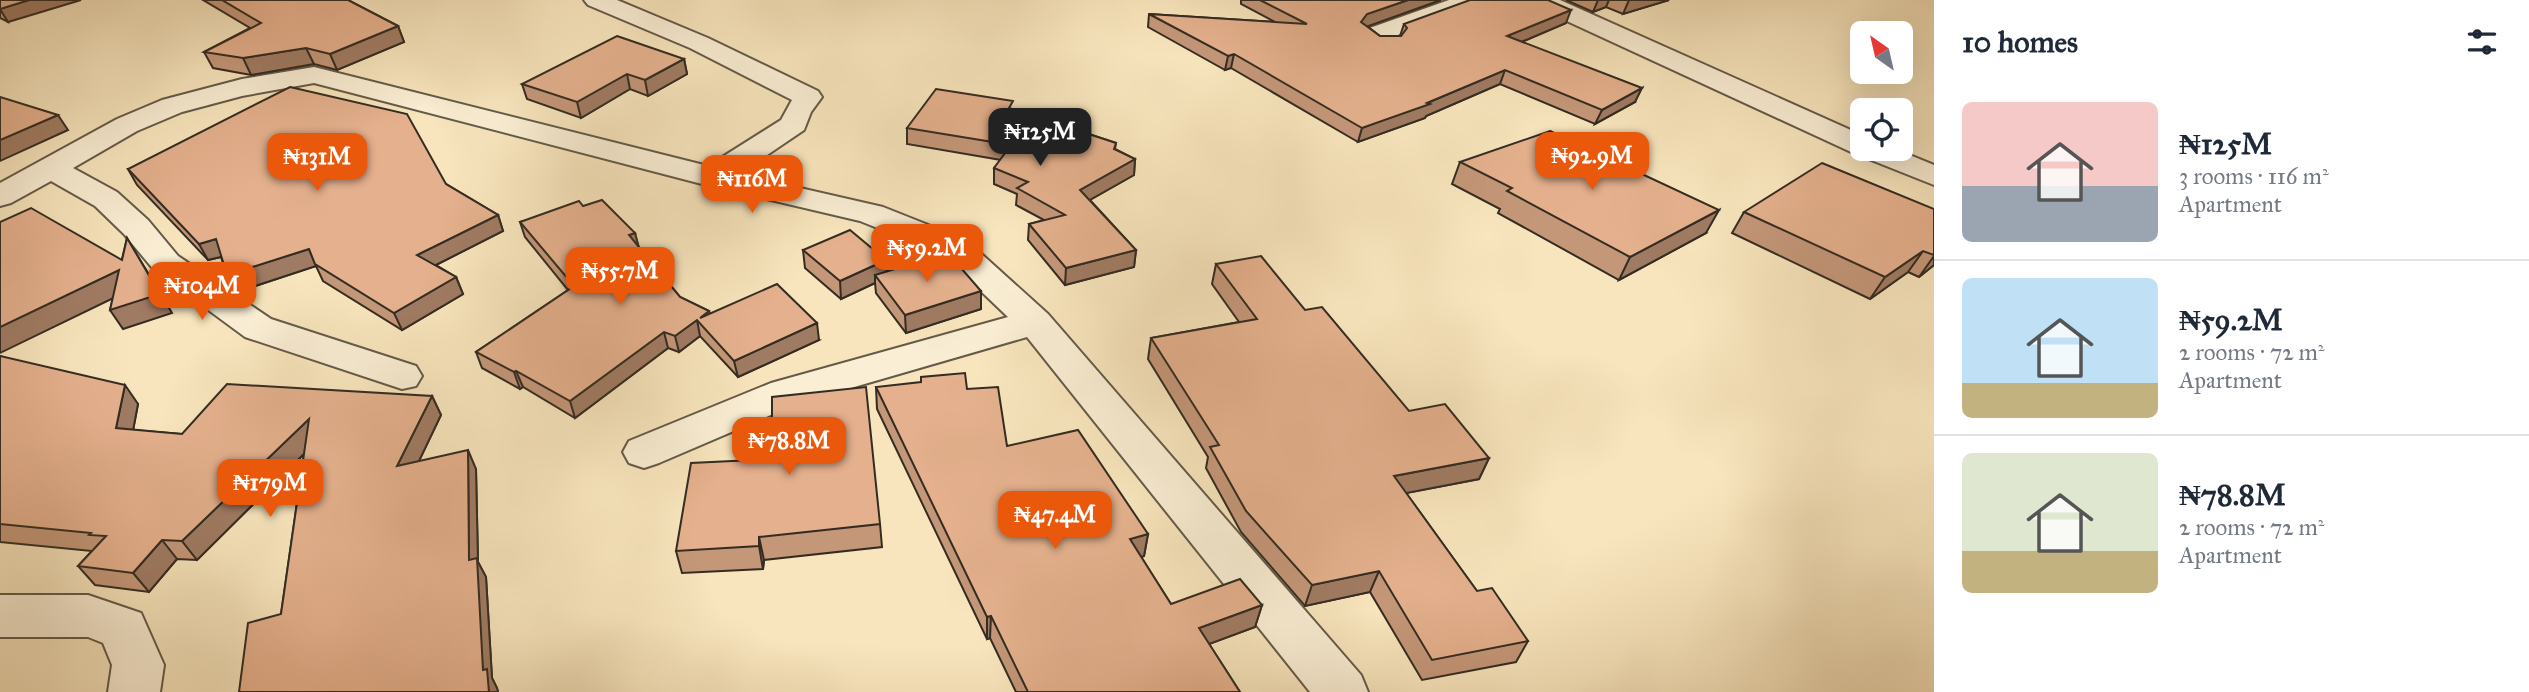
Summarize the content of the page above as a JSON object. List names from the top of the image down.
{
  "north": "top left",
  "page": {
    "heading": "10 homes",
    "list": [
      {
        "name": "₦125M",
        "note": "3 rooms · 116 m² · Apartment"
      },
      {
        "name": "₦59.2M",
        "note": "2 rooms · 72 m² · Apartment"
      },
      {
        "name": "₦78.8M",
        "note": "2 rooms · 72 m² · Apartment"
      }
    ],
    "price": [
      "₦125M",
      "₦92.9M",
      "₦131M",
      "₦116M",
      "₦59.2M",
      "₦55.7M",
      "₦104M",
      "₦78.8M",
      "₦179M",
      "₦47.4M"
    ]
  }
}
